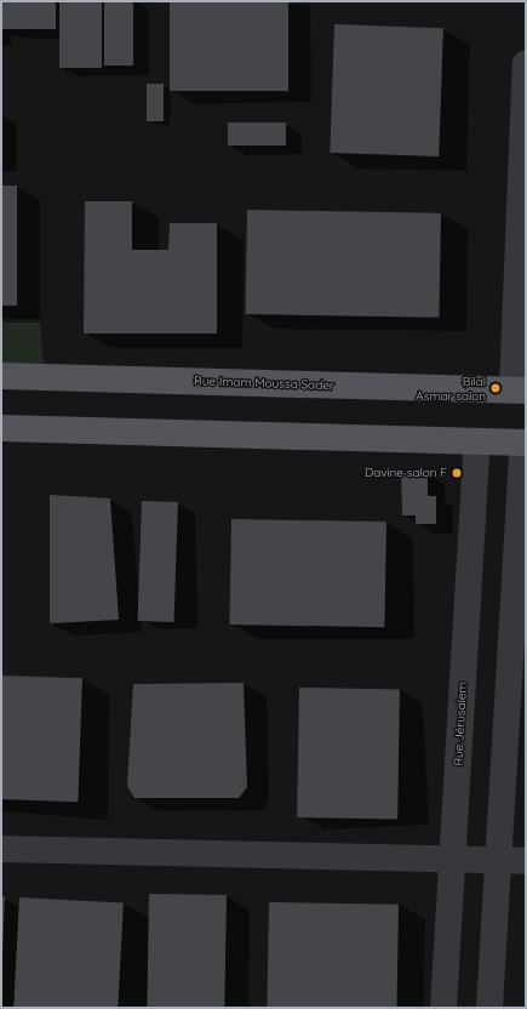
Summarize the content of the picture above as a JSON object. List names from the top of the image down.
{
  "streets": {
    "main road": ["Rue Imam Moussa Sader"],
    "street": ["Rue Jérusalem"]
  },
  "places": ["Bilal Asmar salon", "Davine salon F"]
}
